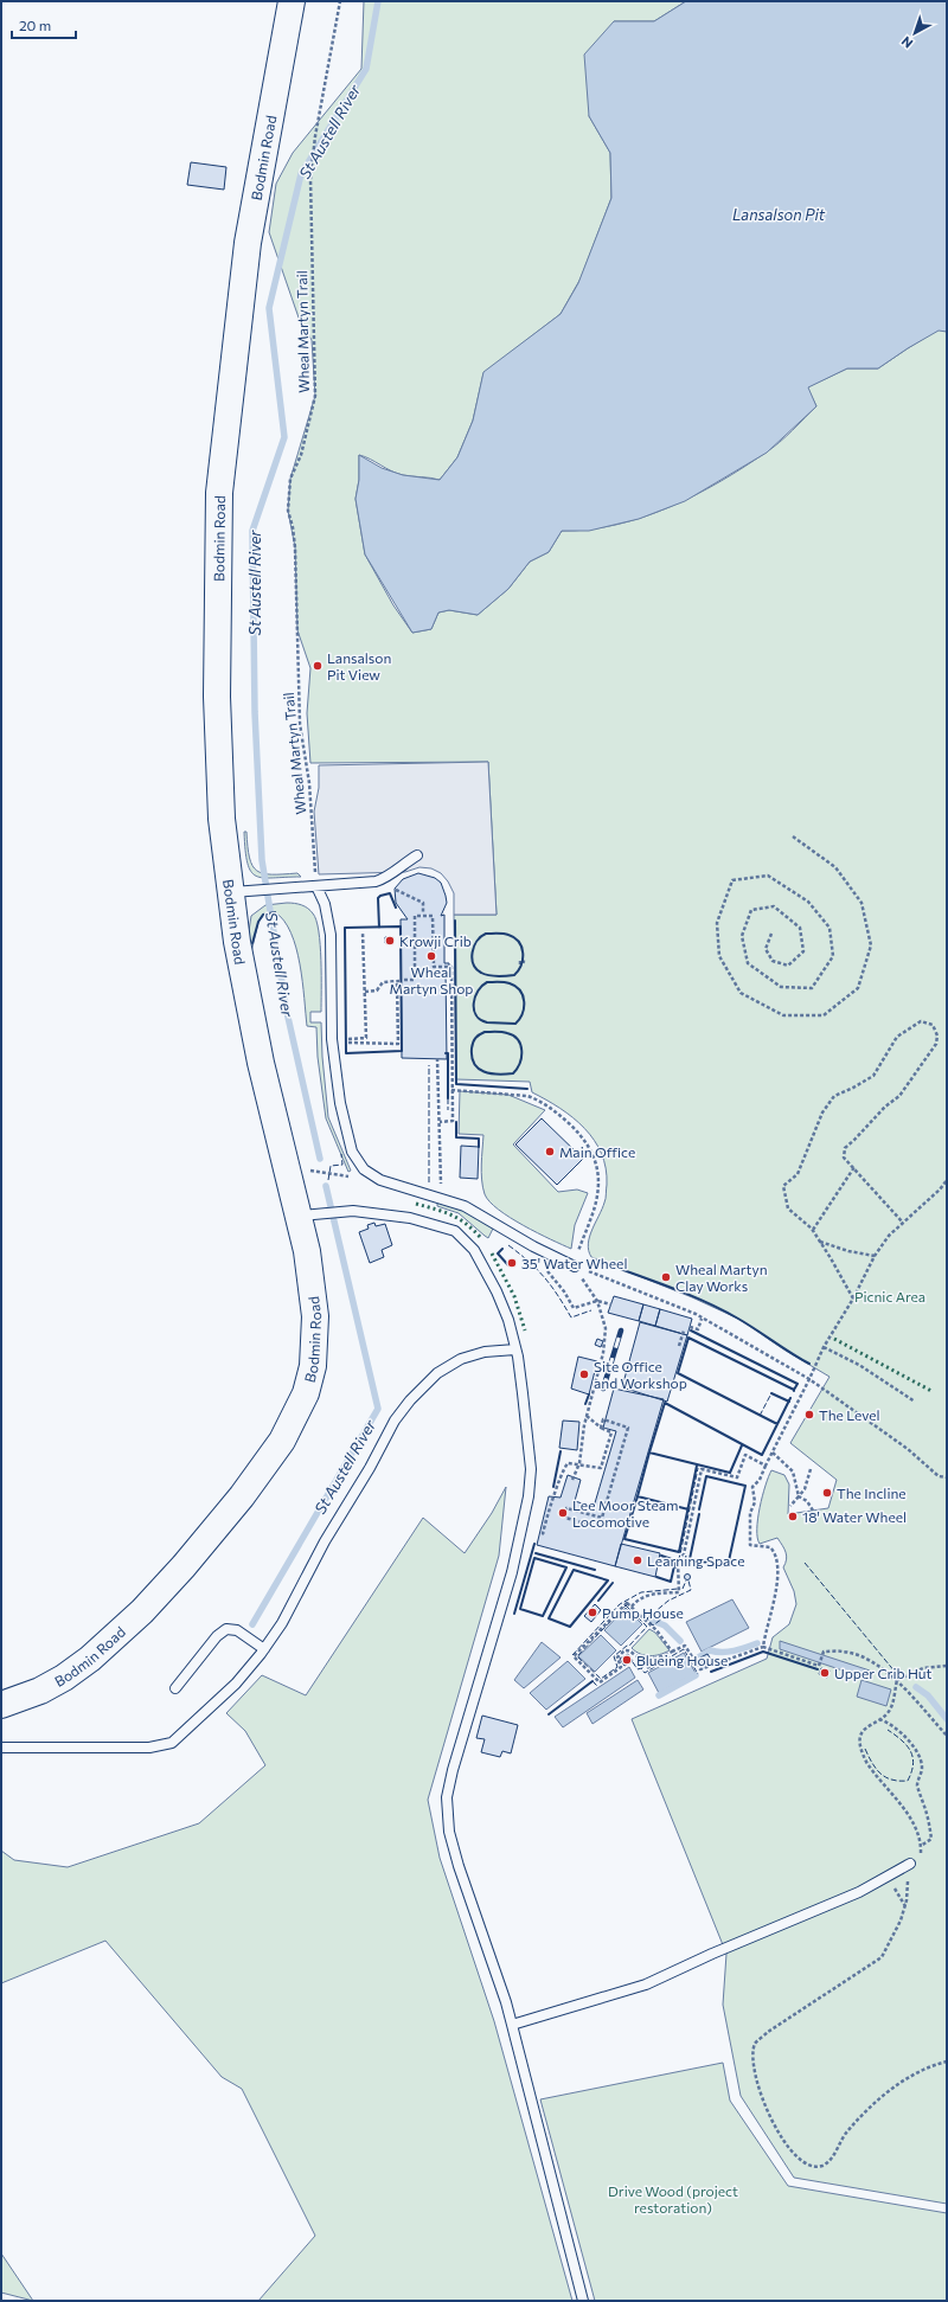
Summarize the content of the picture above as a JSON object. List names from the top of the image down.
{
  "streets": {
    "main road": ["Bodmin Road"],
    "path": ["Wheal Martyn Trail"]
  },
  "water": ["St Austell River", "Lansalson Pit"],
  "parks": ["Picnic Area", "Drive Wood (project restoration)"],
  "places": [
    "Lansalson Pit View",
    "Krowji Crib",
    "Wheal Martyn Shop",
    "Main Office",
    "35' Water Wheel",
    "Wheal Martyn Clay Works",
    "Site Office and Workshop",
    "The Level",
    "The Incline",
    "Lee Moor Steam Locomotive",
    "18' Water Wheel",
    "Learning Space",
    "Pump House",
    "Blueing House",
    "Upper Crib Hut"
  ],
  "scale_bar": "20 m",
  "north": "bottom left"
}
